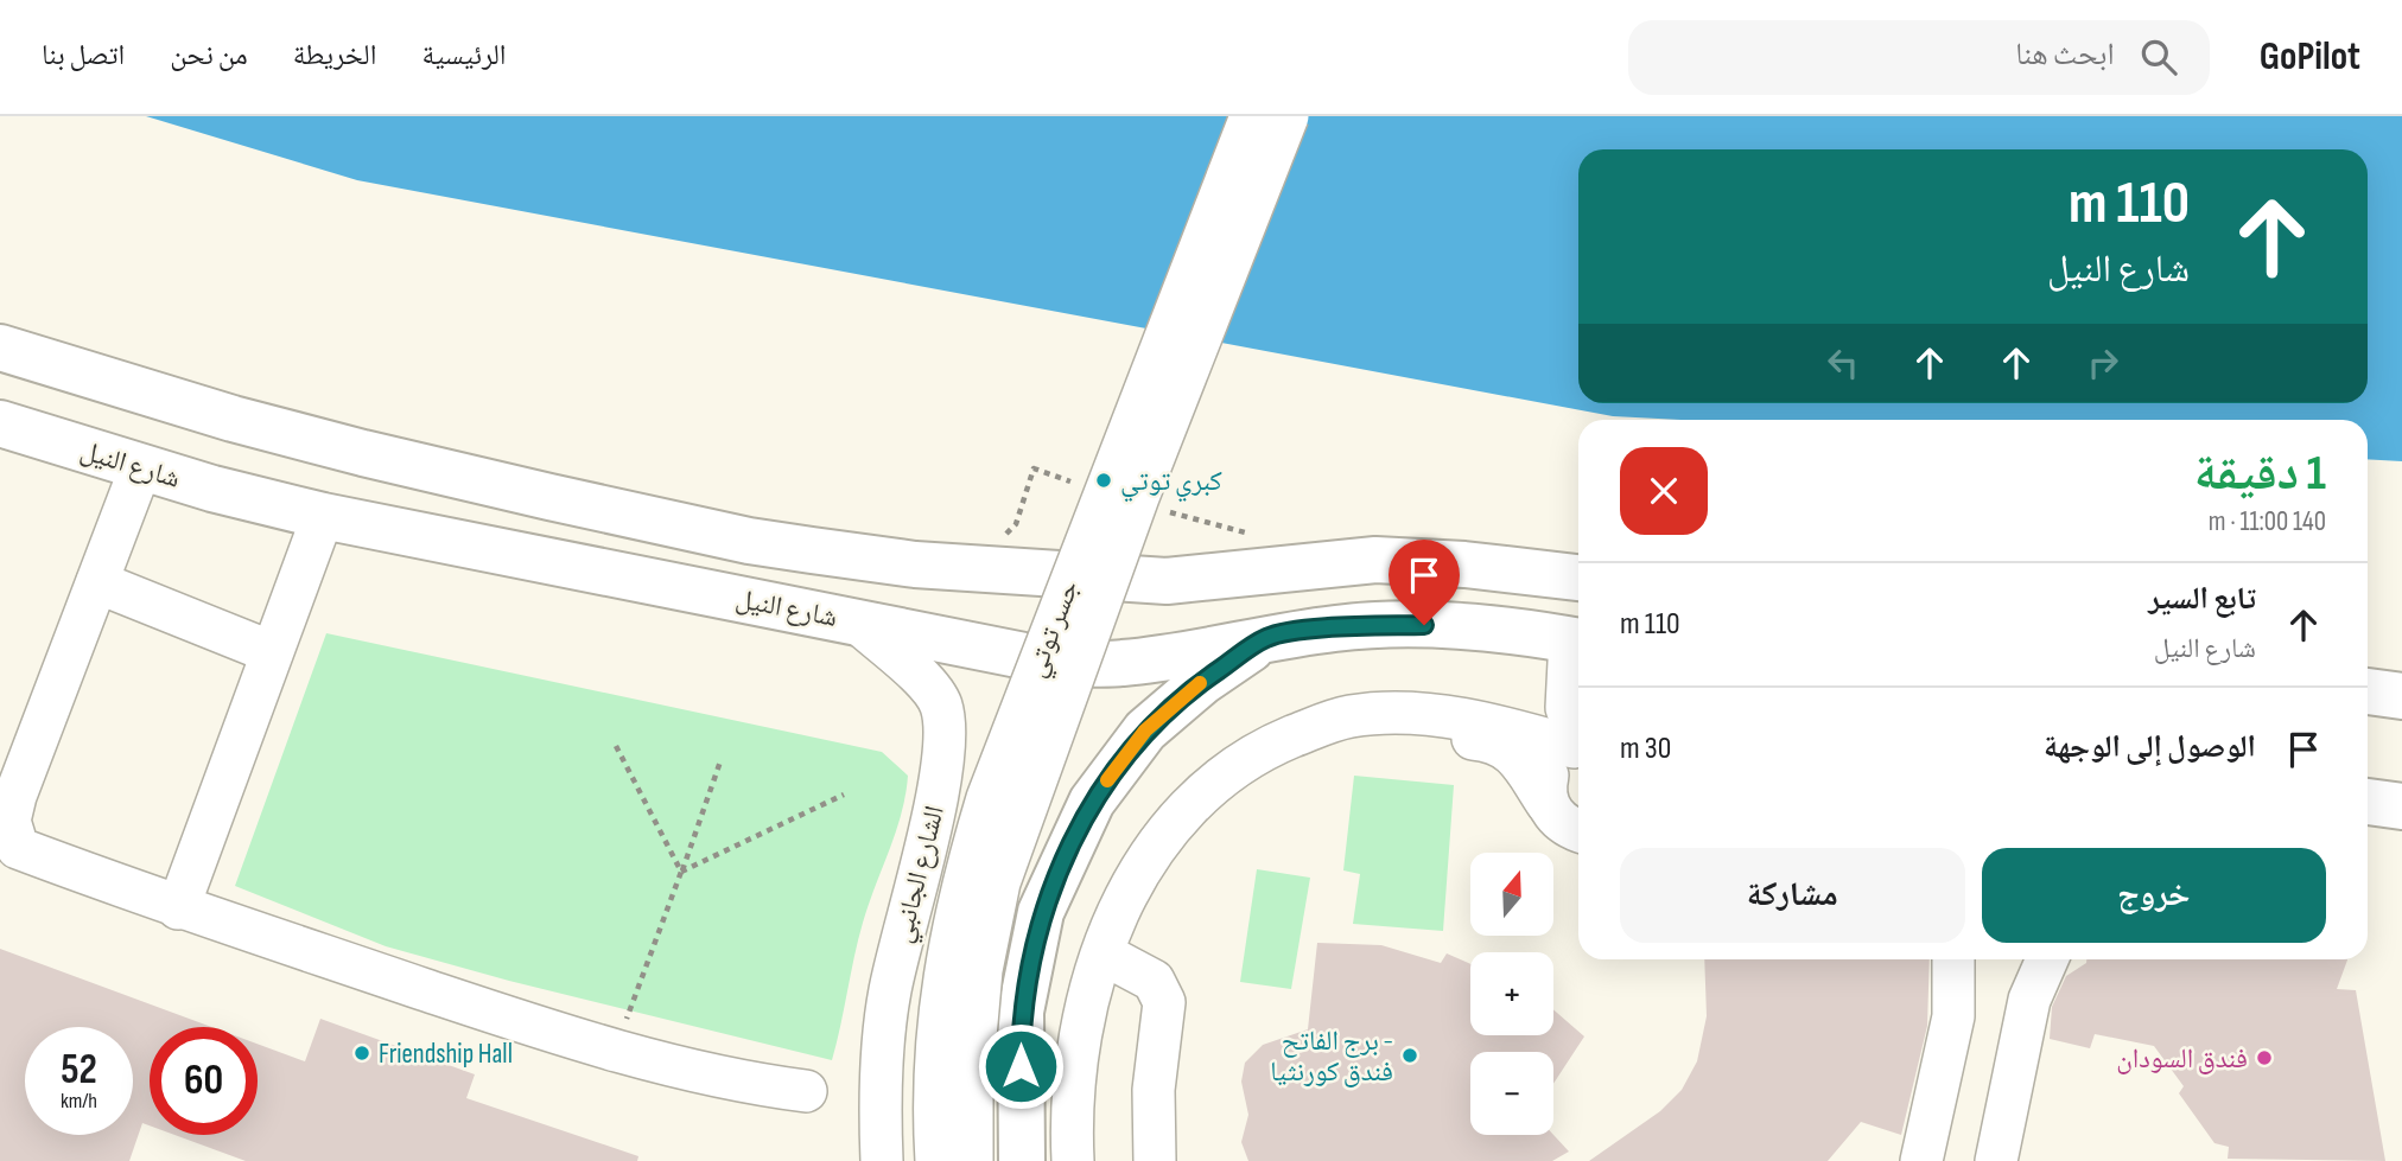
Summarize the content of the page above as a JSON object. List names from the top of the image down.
{
  "streets": {
    "main road": ["شارع النيل"],
    "street": ["جسر توتي", "الشارع الجانبي"]
  },
  "crossings": [
    ["شارع النيل", "الشارع الجانبي"]
  ],
  "places": [
    "كبري توتي",
    "Friendship Hall",
    "برج الفاتح - فندق كورنثيا",
    "فندق السودان"
  ],
  "north": "top",
  "page": {
    "header": "GoPilot",
    "search": "ابحث هنا",
    "nav": [
      "الرئيسية",
      "الخريطة",
      "من نحن",
      "اتصل بنا"
    ],
    "turn": ["110 m", "شارع النيل"],
    "heading": ["1 دقيقة", "140 m · 11:00"],
    "list": [
      {
        "name": "تابع السير",
        "note": "شارع النيل",
        "value": "110 m"
      },
      {
        "name": "الوصول إلى الوجهة",
        "value": "30 m"
      }
    ],
    "buttons": ["خروج", "مشاركة"],
    "map_buttons": ["+", "−"],
    "speed": "52 km/h",
    "limit": "60"
  }
}
